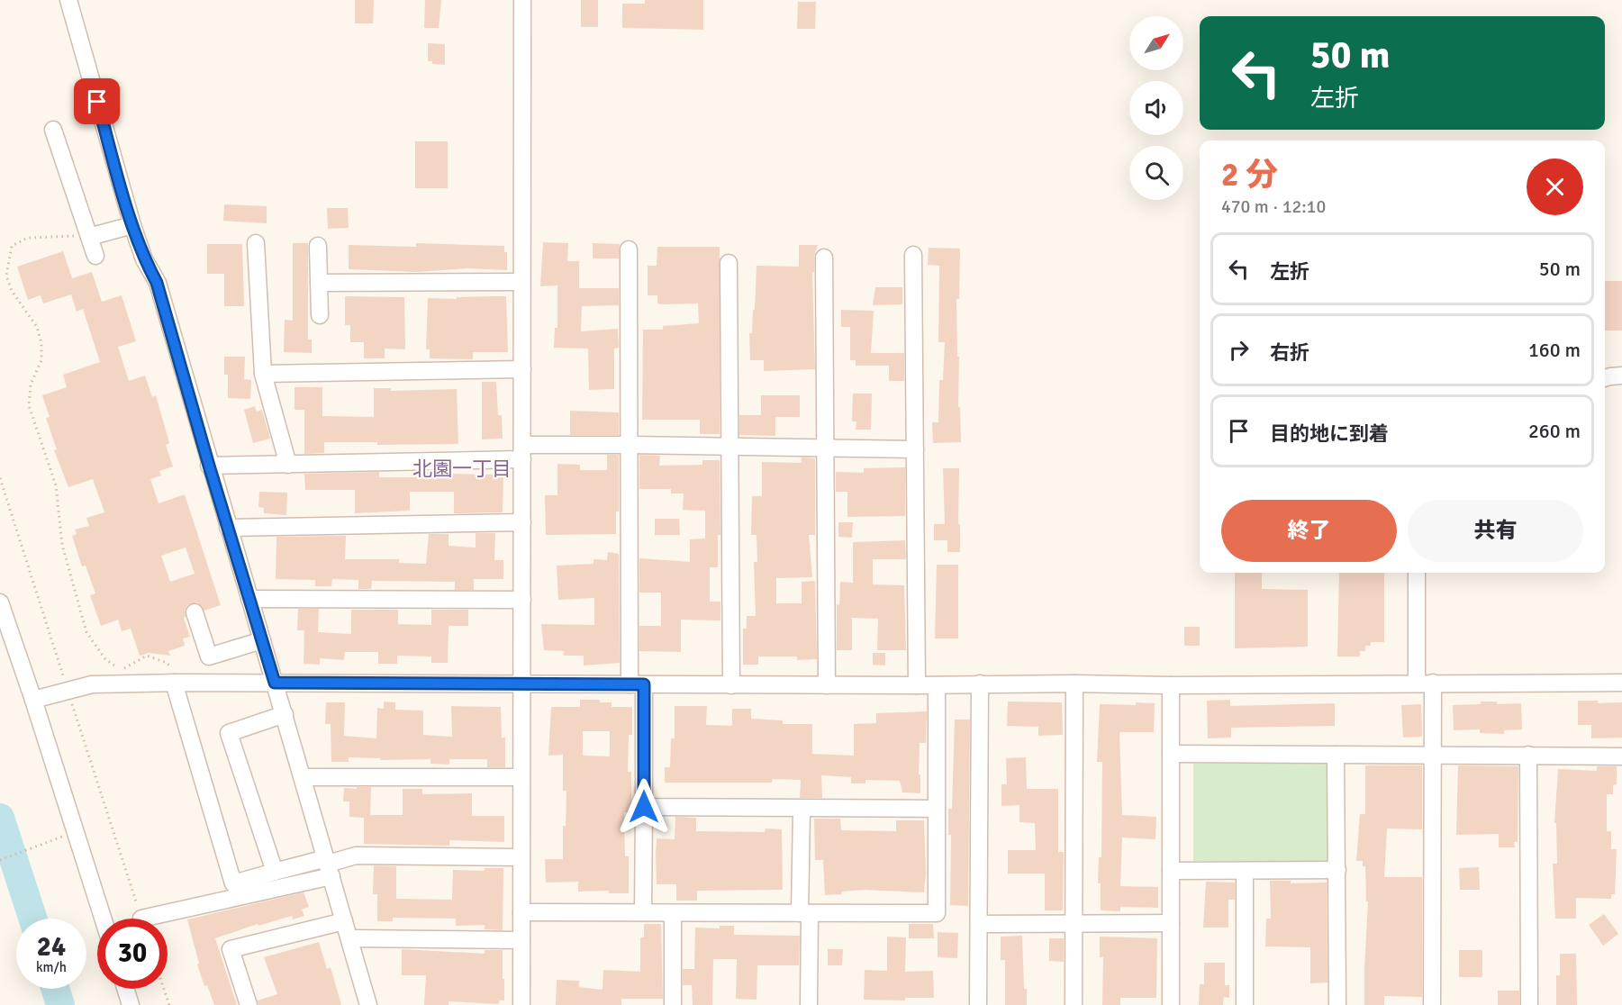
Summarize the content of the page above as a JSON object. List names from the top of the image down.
{
  "districts": ["北園一丁目"],
  "north": "top right",
  "page": {
    "turn": ["50 m", "左折"],
    "heading": ["2 分", "470 m · 12:10"],
    "list": [
      {
        "name": "左折",
        "value": "50 m"
      },
      {
        "name": "右折",
        "value": "160 m"
      },
      {
        "name": "目的地に到着",
        "value": "260 m"
      }
    ],
    "buttons": ["終了", "共有"],
    "speed": "24 km/h",
    "limit": "30"
  }
}
